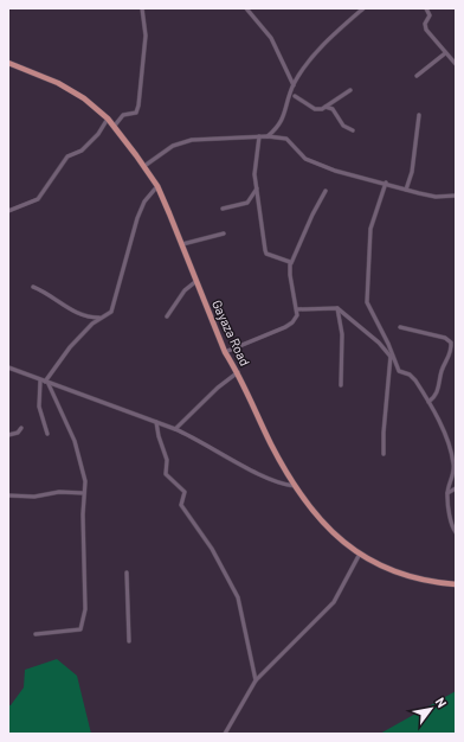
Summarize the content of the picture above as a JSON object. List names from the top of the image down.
{
  "streets": {
    "main road": ["Gayaza Road"]
  },
  "north": "top right"
}
